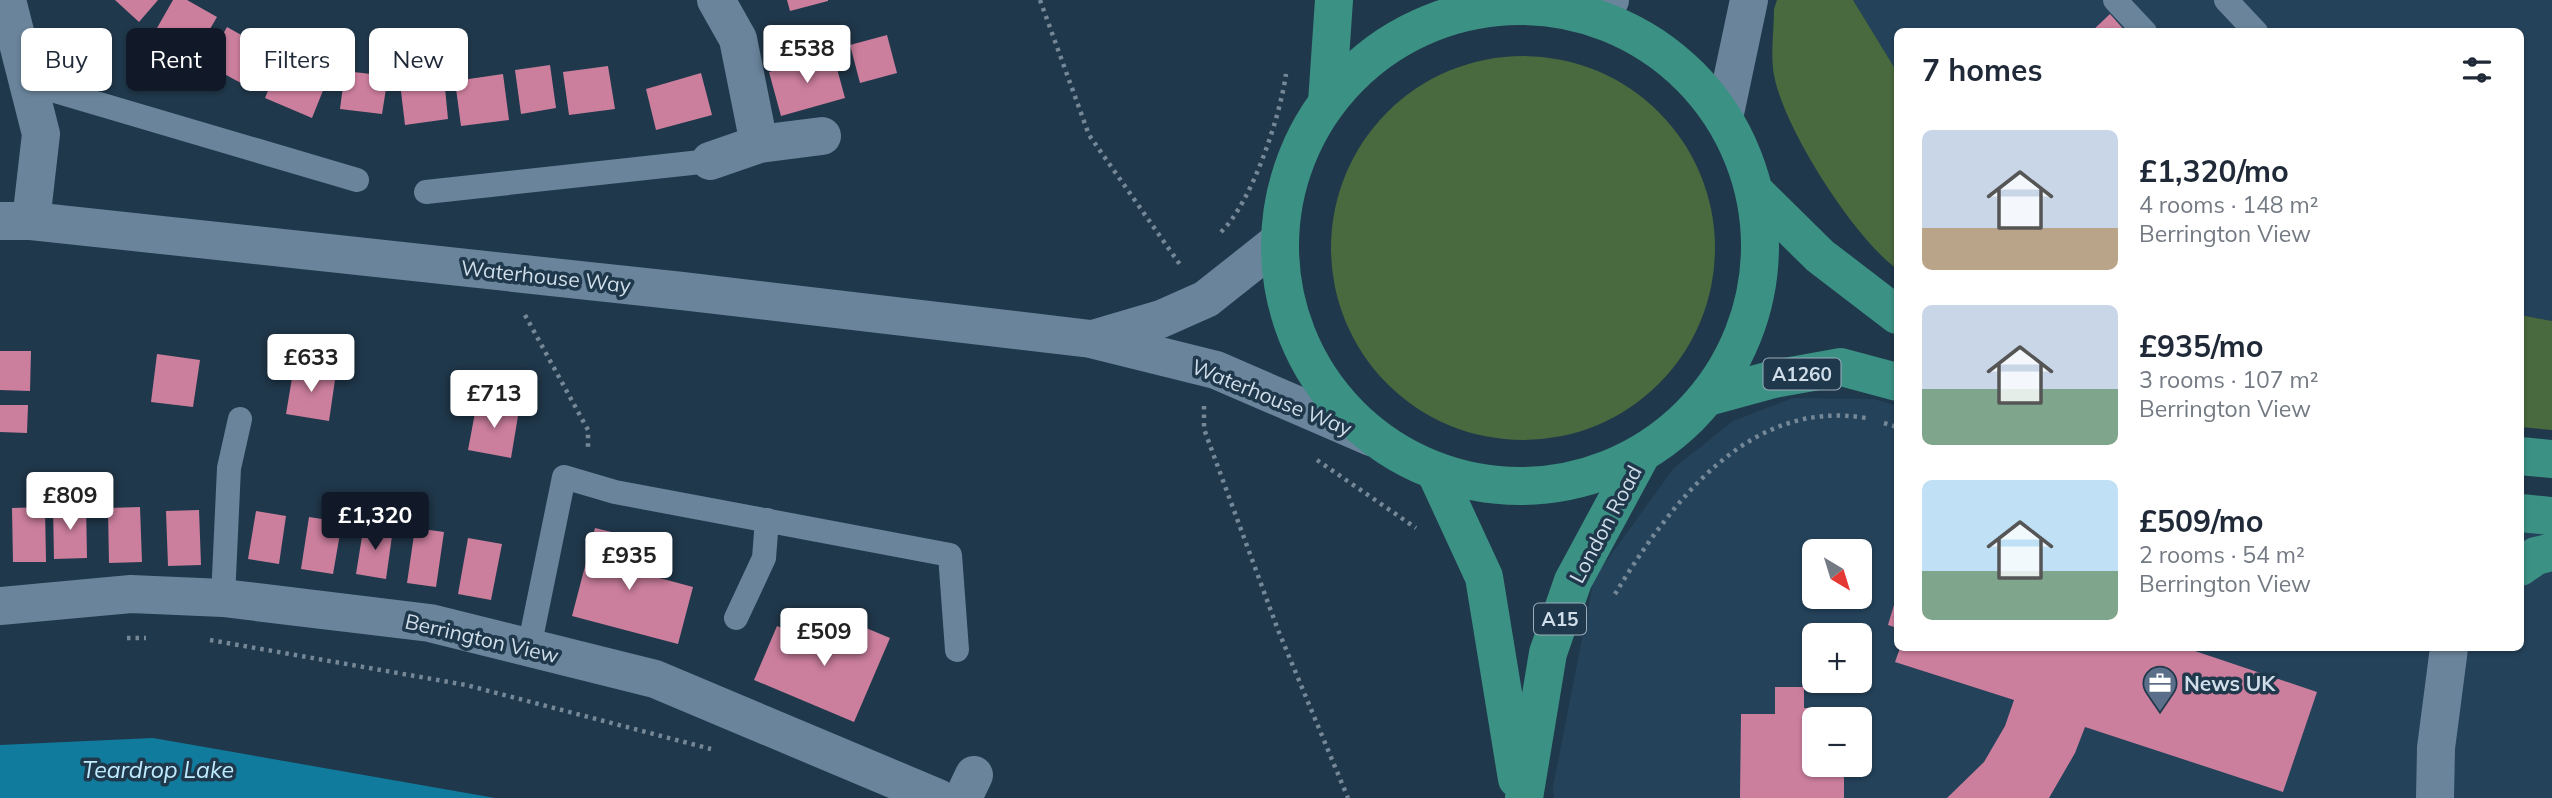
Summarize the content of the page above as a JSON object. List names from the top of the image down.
{
  "streets": {
    "main road": ["A1260", "London Road", "A15"],
    "street": ["Waterhouse Way", "Berrington View"]
  },
  "water": ["Teardrop Lake"],
  "places": {
    "office": ["News UK"]
  },
  "north": "bottom right",
  "page": {
    "price": [
      "£538",
      "£633",
      "£713",
      "£809",
      "£1,320",
      "£935",
      "£509"
    ],
    "chip": [
      "Buy",
      "Rent",
      "Filters",
      "New"
    ],
    "heading": "7 homes",
    "list": [
      {
        "name": "£1,320/mo",
        "note": "4 rooms · 148 m² · Berrington View"
      },
      {
        "name": "£935/mo",
        "note": "3 rooms · 107 m² · Berrington View"
      },
      {
        "name": "£509/mo",
        "note": "2 rooms · 54 m² · Berrington View"
      }
    ],
    "map_buttons": ["+", "−"]
  }
}
